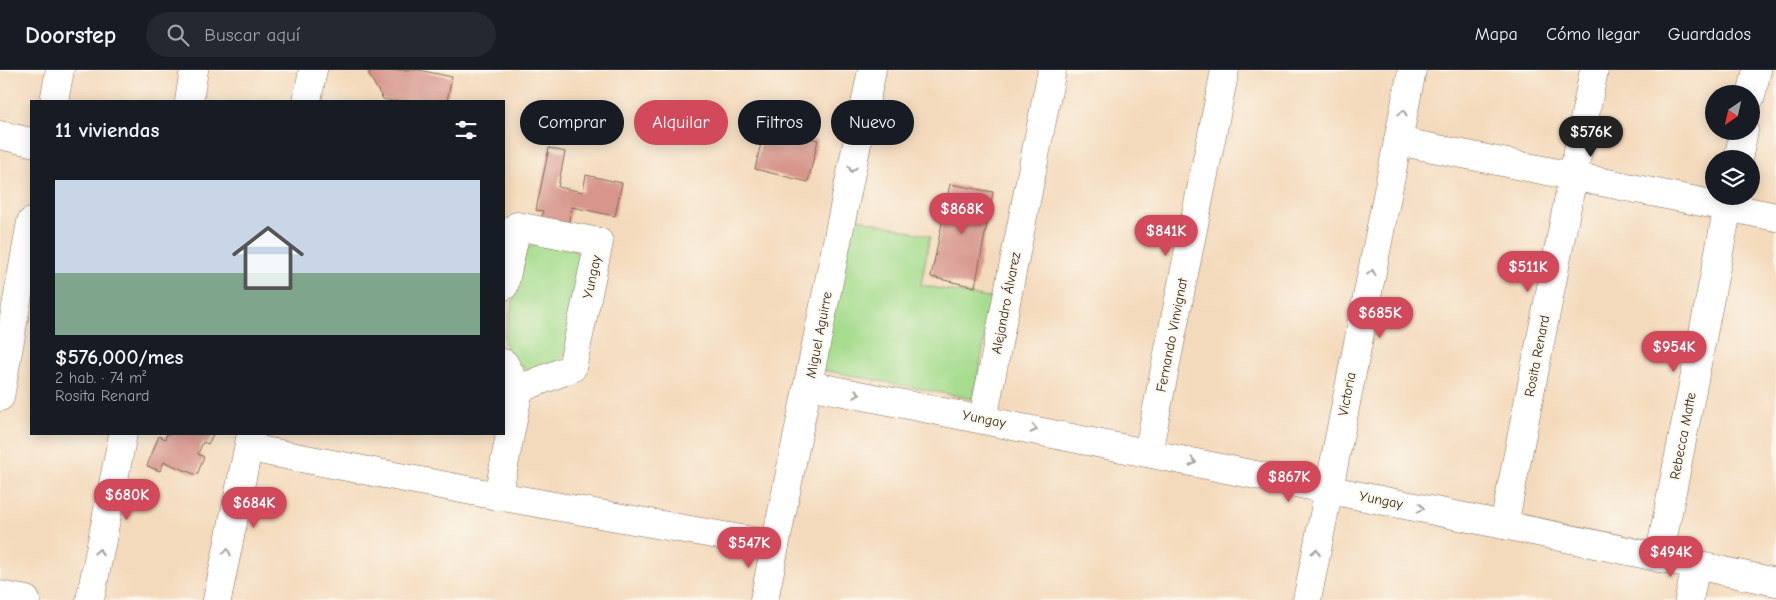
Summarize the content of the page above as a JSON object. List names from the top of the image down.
{
  "streets": {
    "street": [
      "Yungay",
      "Alejandro Álvarez",
      "Miguel Aguirre",
      "Fernando Vinvignat",
      "Rosita Renard",
      "Victoria",
      "Rebecca Matte"
    ]
  },
  "crossings": [
    ["Yungay", "Alejandro Álvarez"],
    ["Yungay", "Miguel Aguirre"],
    ["Yungay", "Fernando Vinvignat"],
    ["Yungay", "Rosita Renard"],
    ["Yungay", "Victoria"],
    ["Yungay", "Rebecca Matte"]
  ],
  "one_way": ["Yungay", "Miguel Aguirre", "Victoria"],
  "north": "bottom left",
  "page": {
    "header": "Doorstep",
    "search": "Buscar aquí",
    "nav": ["Mapa", "Cómo llegar", "Guardados"],
    "chip": [
      "Comprar",
      "Alquilar",
      "Filtros",
      "Nuevo"
    ],
    "heading": "11 viviendas",
    "price": [
      "$576K",
      "$868K",
      "$841K",
      "$511K",
      "$685K",
      "$954K",
      "$867K",
      "$680K",
      "$684K",
      "$547K",
      "$494K"
    ],
    "list": [
      {
        "name": "$576,000/mes",
        "note": "2 hab. · 74 m² · Rosita Renard"
      }
    ]
  }
}
